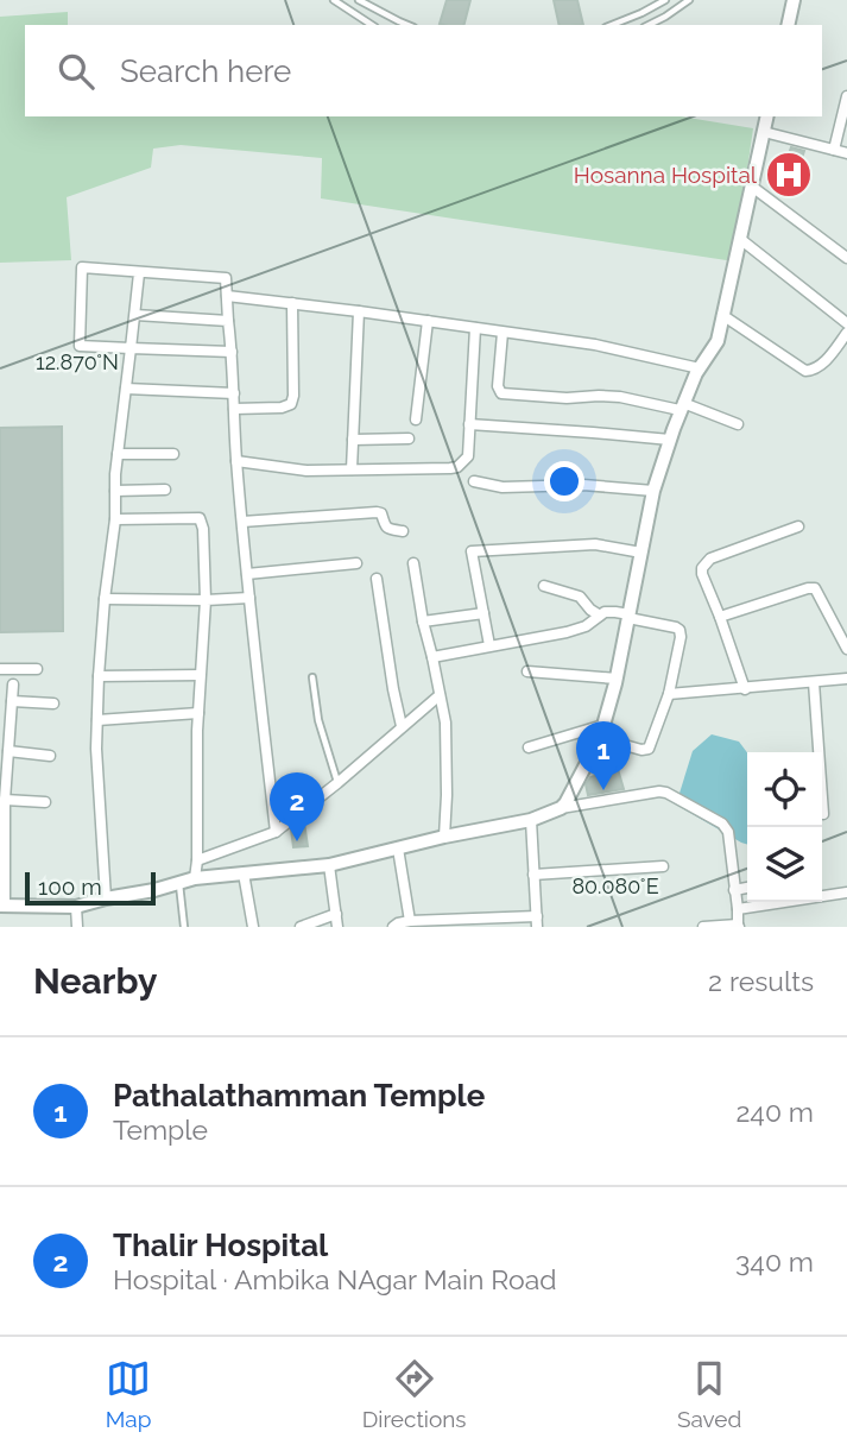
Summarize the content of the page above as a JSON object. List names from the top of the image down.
{
  "places": {
    "hospital": ["Hosanna Hospital"]
  },
  "scale_bar": "100 m",
  "page": {
    "search": "Search here",
    "pins": ["1", "2"],
    "scale": "100 m",
    "heading": ["Nearby", "2 results"],
    "list": [
      {
        "mark": "1",
        "name": "Pathalathamman Temple",
        "note": "Temple",
        "value": "240 m"
      },
      {
        "mark": "2",
        "name": "Thalir Hospital",
        "note": "Hospital · Ambika NAgar Main Road",
        "value": "340 m"
      }
    ],
    "nav": ["Map", "Directions", "Saved"]
  },
  "coordinates": ["12.870°N", "80.080°E"]
}
